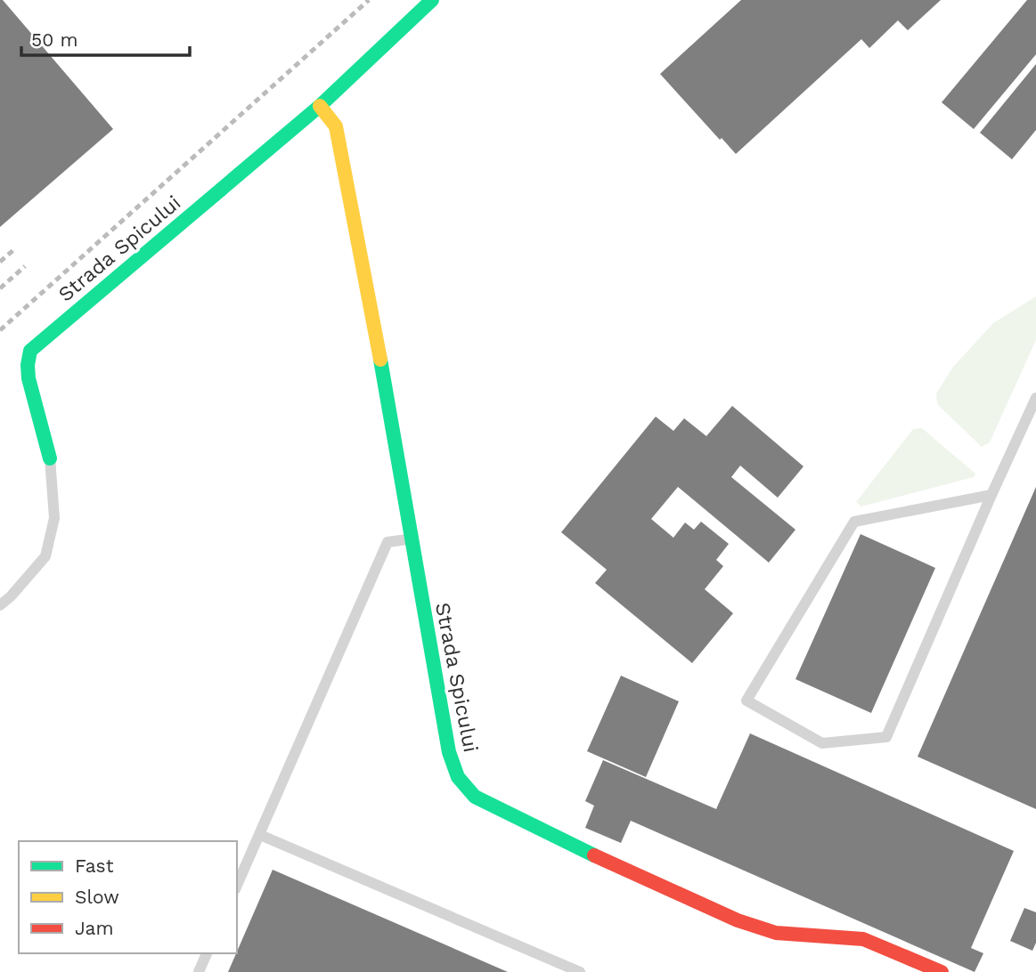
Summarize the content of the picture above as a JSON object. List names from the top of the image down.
{
  "streets": {
    "street": ["Strada Spicului"]
  },
  "legend": ["Fast", "Slow", "Jam"],
  "scale_bar": "50 m"
}
